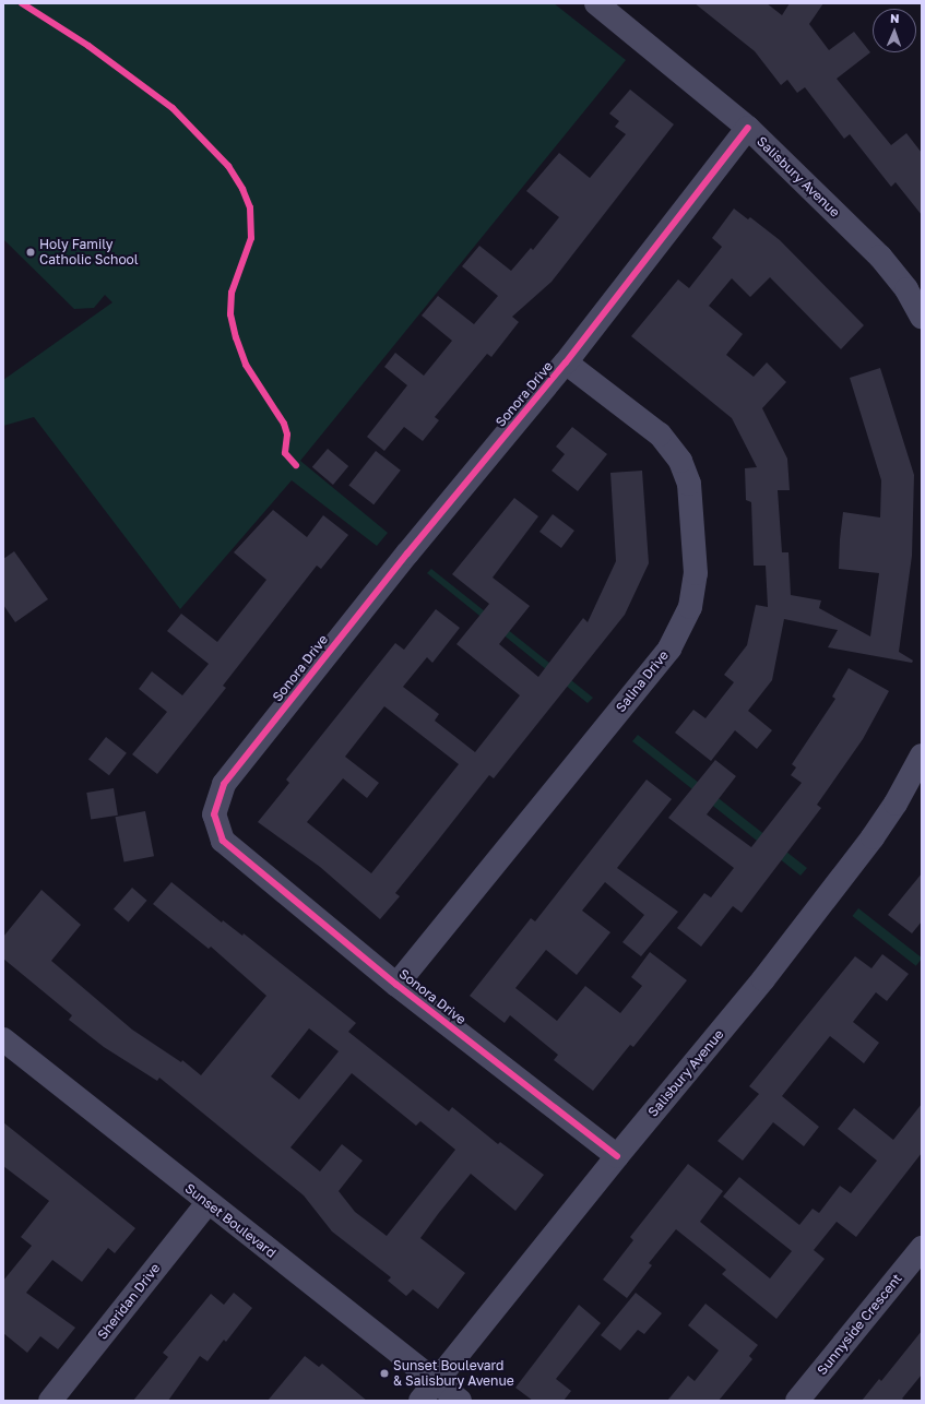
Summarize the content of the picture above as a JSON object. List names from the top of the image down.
{
  "streets": {
    "street": [
      "Salisbury Avenue",
      "Sonora Drive",
      "Salina Drive",
      "Sunset Boulevard",
      "Sheridan Drive",
      "Sunnyside Crescent"
    ]
  },
  "crossings": [
    ["Salisbury Avenue", "Sonora Drive"],
    ["Salisbury Avenue", "Sunset Boulevard"],
    ["Sonora Drive", "Salina Drive"],
    ["Sunset Boulevard", "Sheridan Drive"]
  ],
  "places": ["Holy Family Catholic School", "Sunset Boulevard & Salisbury Avenue"],
  "north": "top"
}
